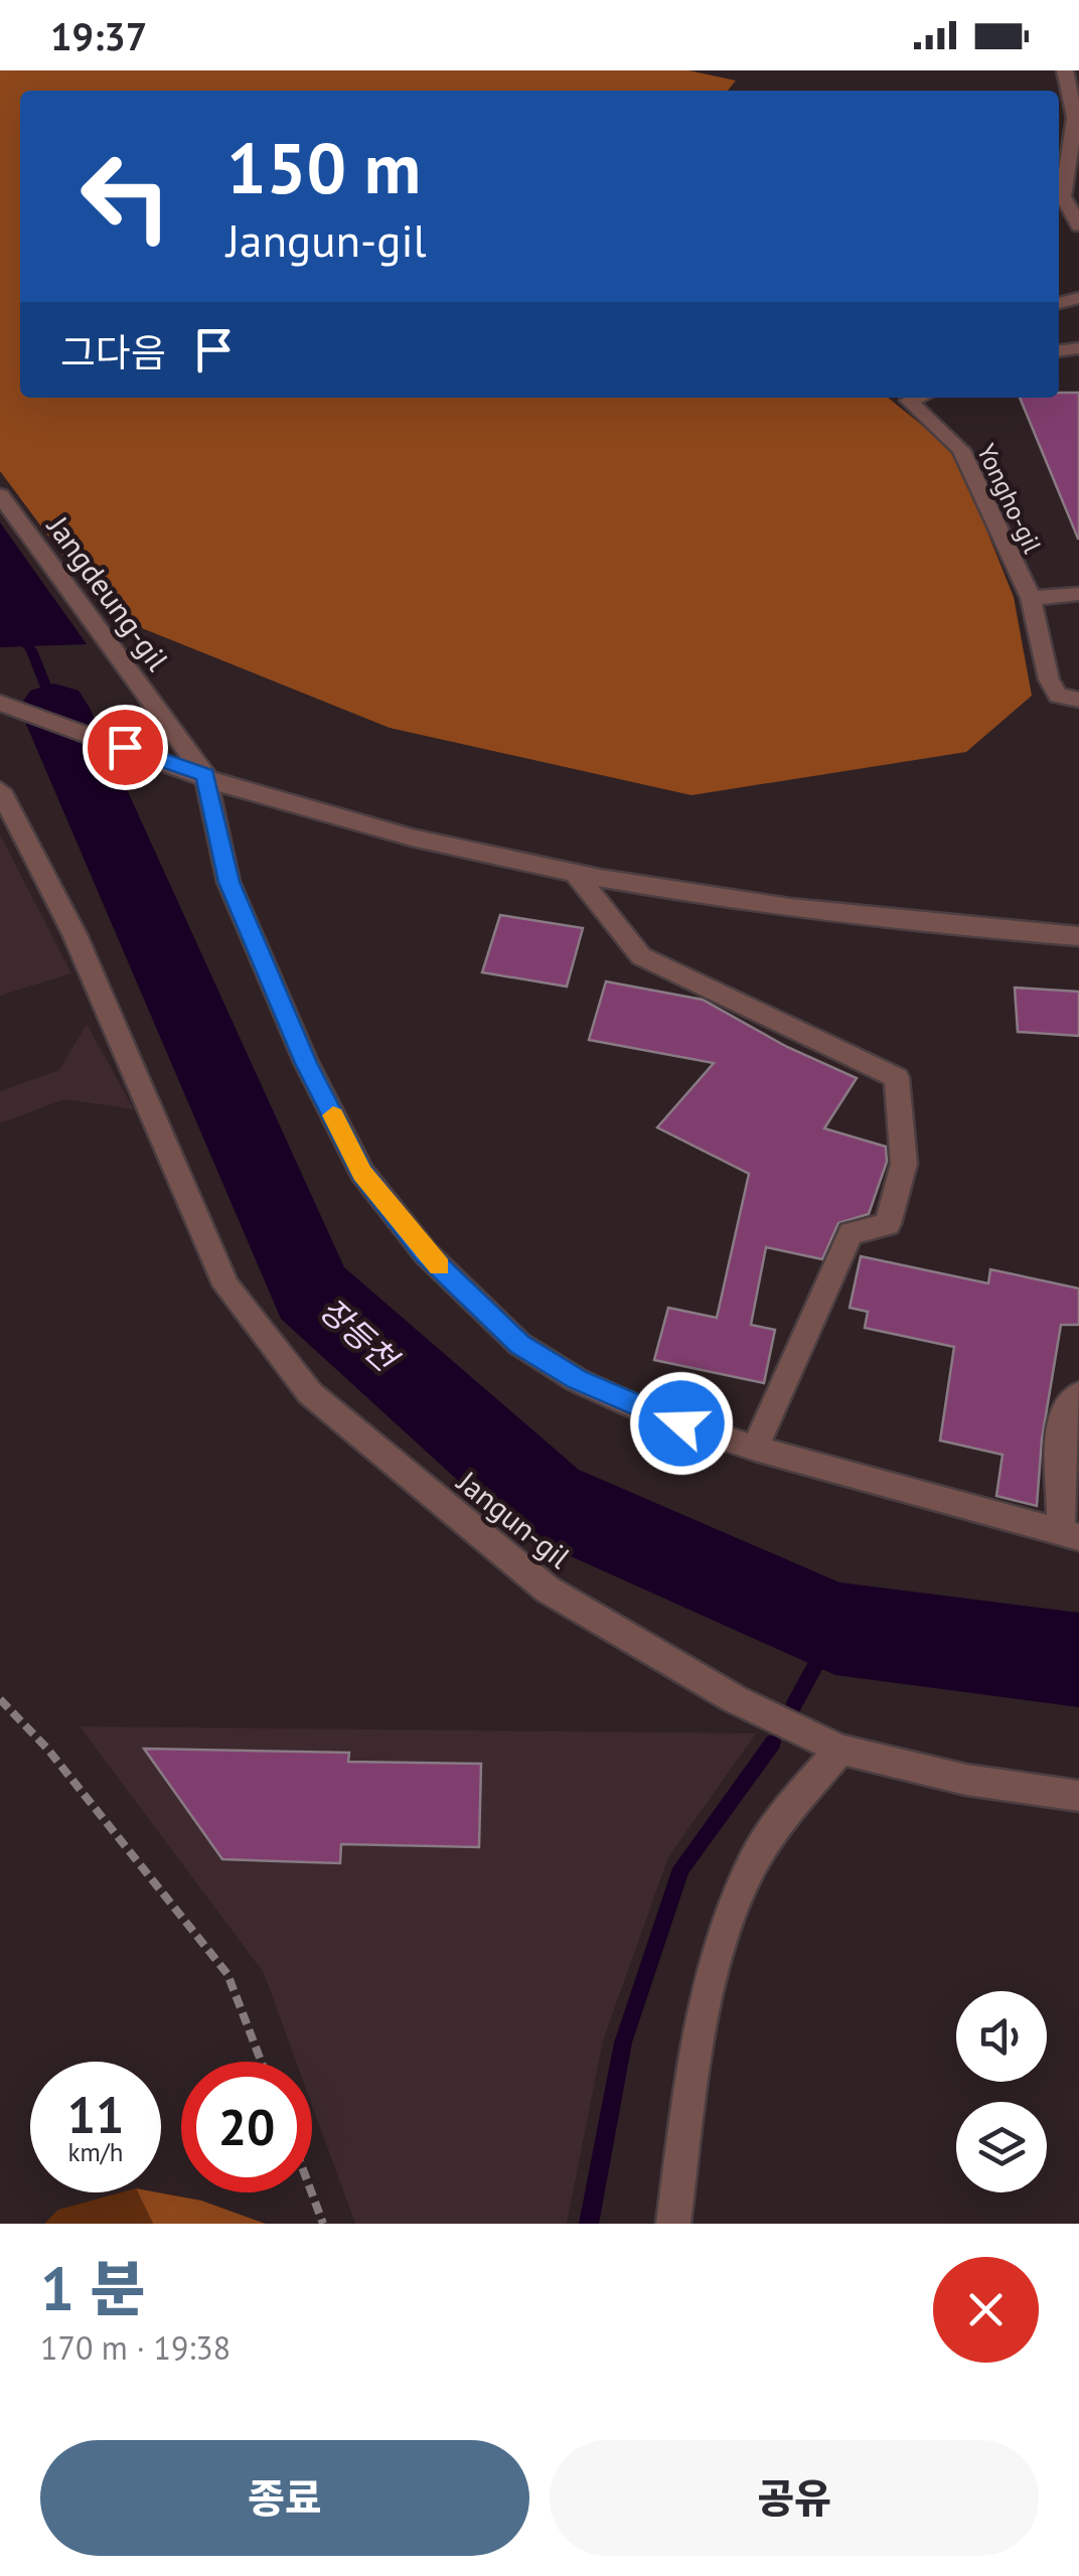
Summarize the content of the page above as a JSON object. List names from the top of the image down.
{
  "streets": {
    "street": ["Yongho-gil", "Jangdeung-gil", "Jangun-gil"]
  },
  "water": ["장등천"],
  "page": {
    "status": "19:37",
    "turn": ["150 m", "Jangun-gil"],
    "then": "그다음",
    "speed": "11 km/h",
    "limit": "20",
    "heading": ["1 분", "170 m · 19:38"],
    "buttons": ["종료", "공유"]
  }
}
